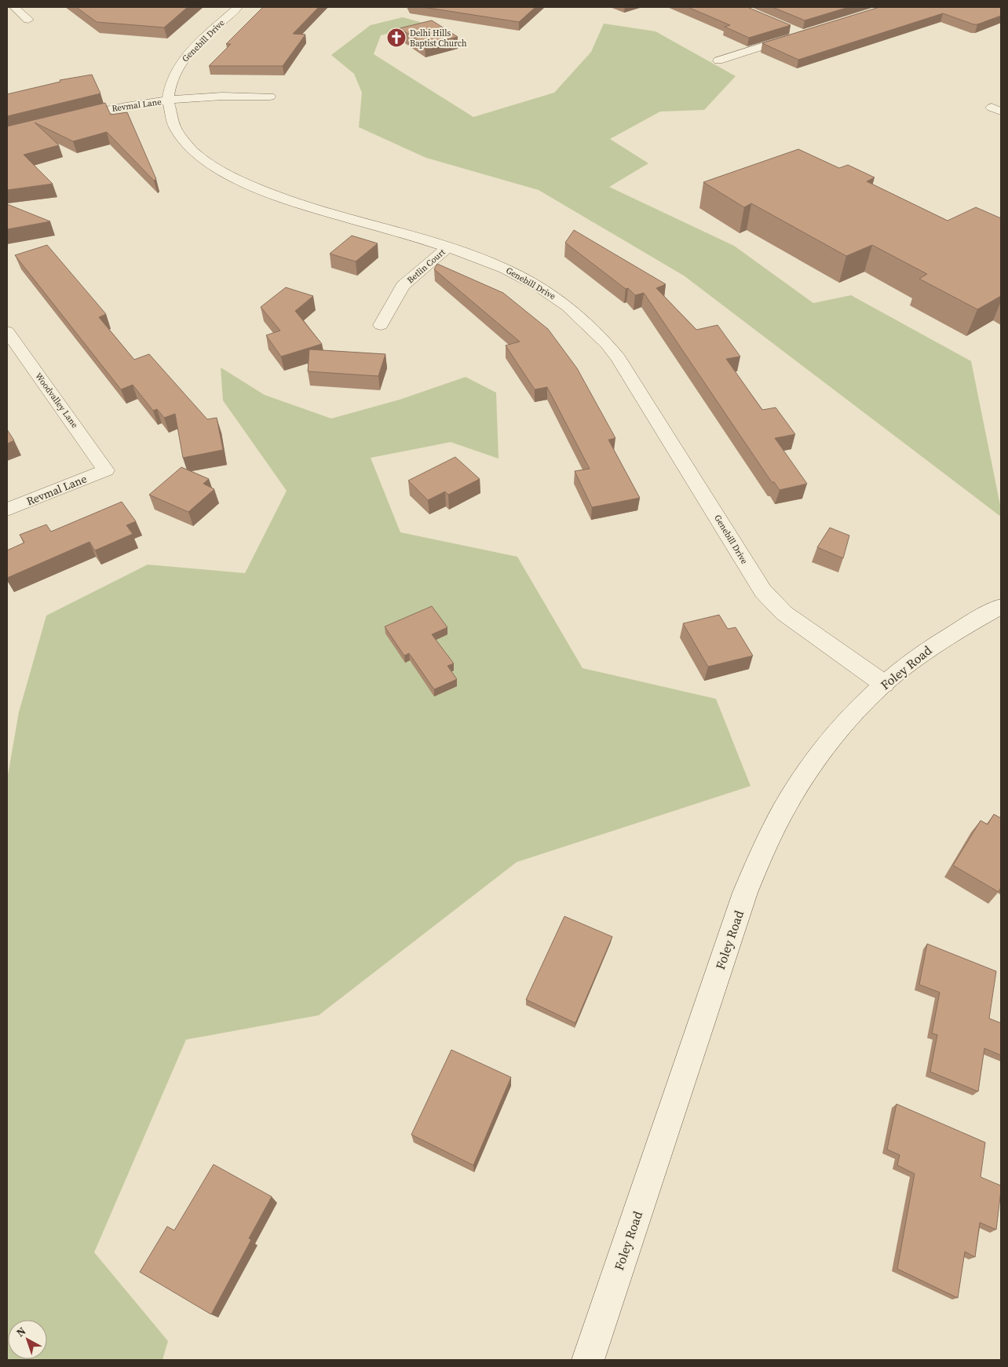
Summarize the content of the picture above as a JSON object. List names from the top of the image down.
{
  "streets": {
    "street": [
      "Genebill Drive",
      "Revmal Lane",
      "Betlin Court",
      "Woodvalley Lane",
      "Foley Road"
    ]
  },
  "crossings": [
    ["Genebill Drive", "Revmal Lane"],
    ["Genebill Drive", "Betlin Court"],
    ["Genebill Drive", "Foley Road"],
    ["Revmal Lane", "Woodvalley Lane"]
  ],
  "places": {
    "church": ["Delhi Hills Baptist Church"]
  },
  "north": "top left"
}
